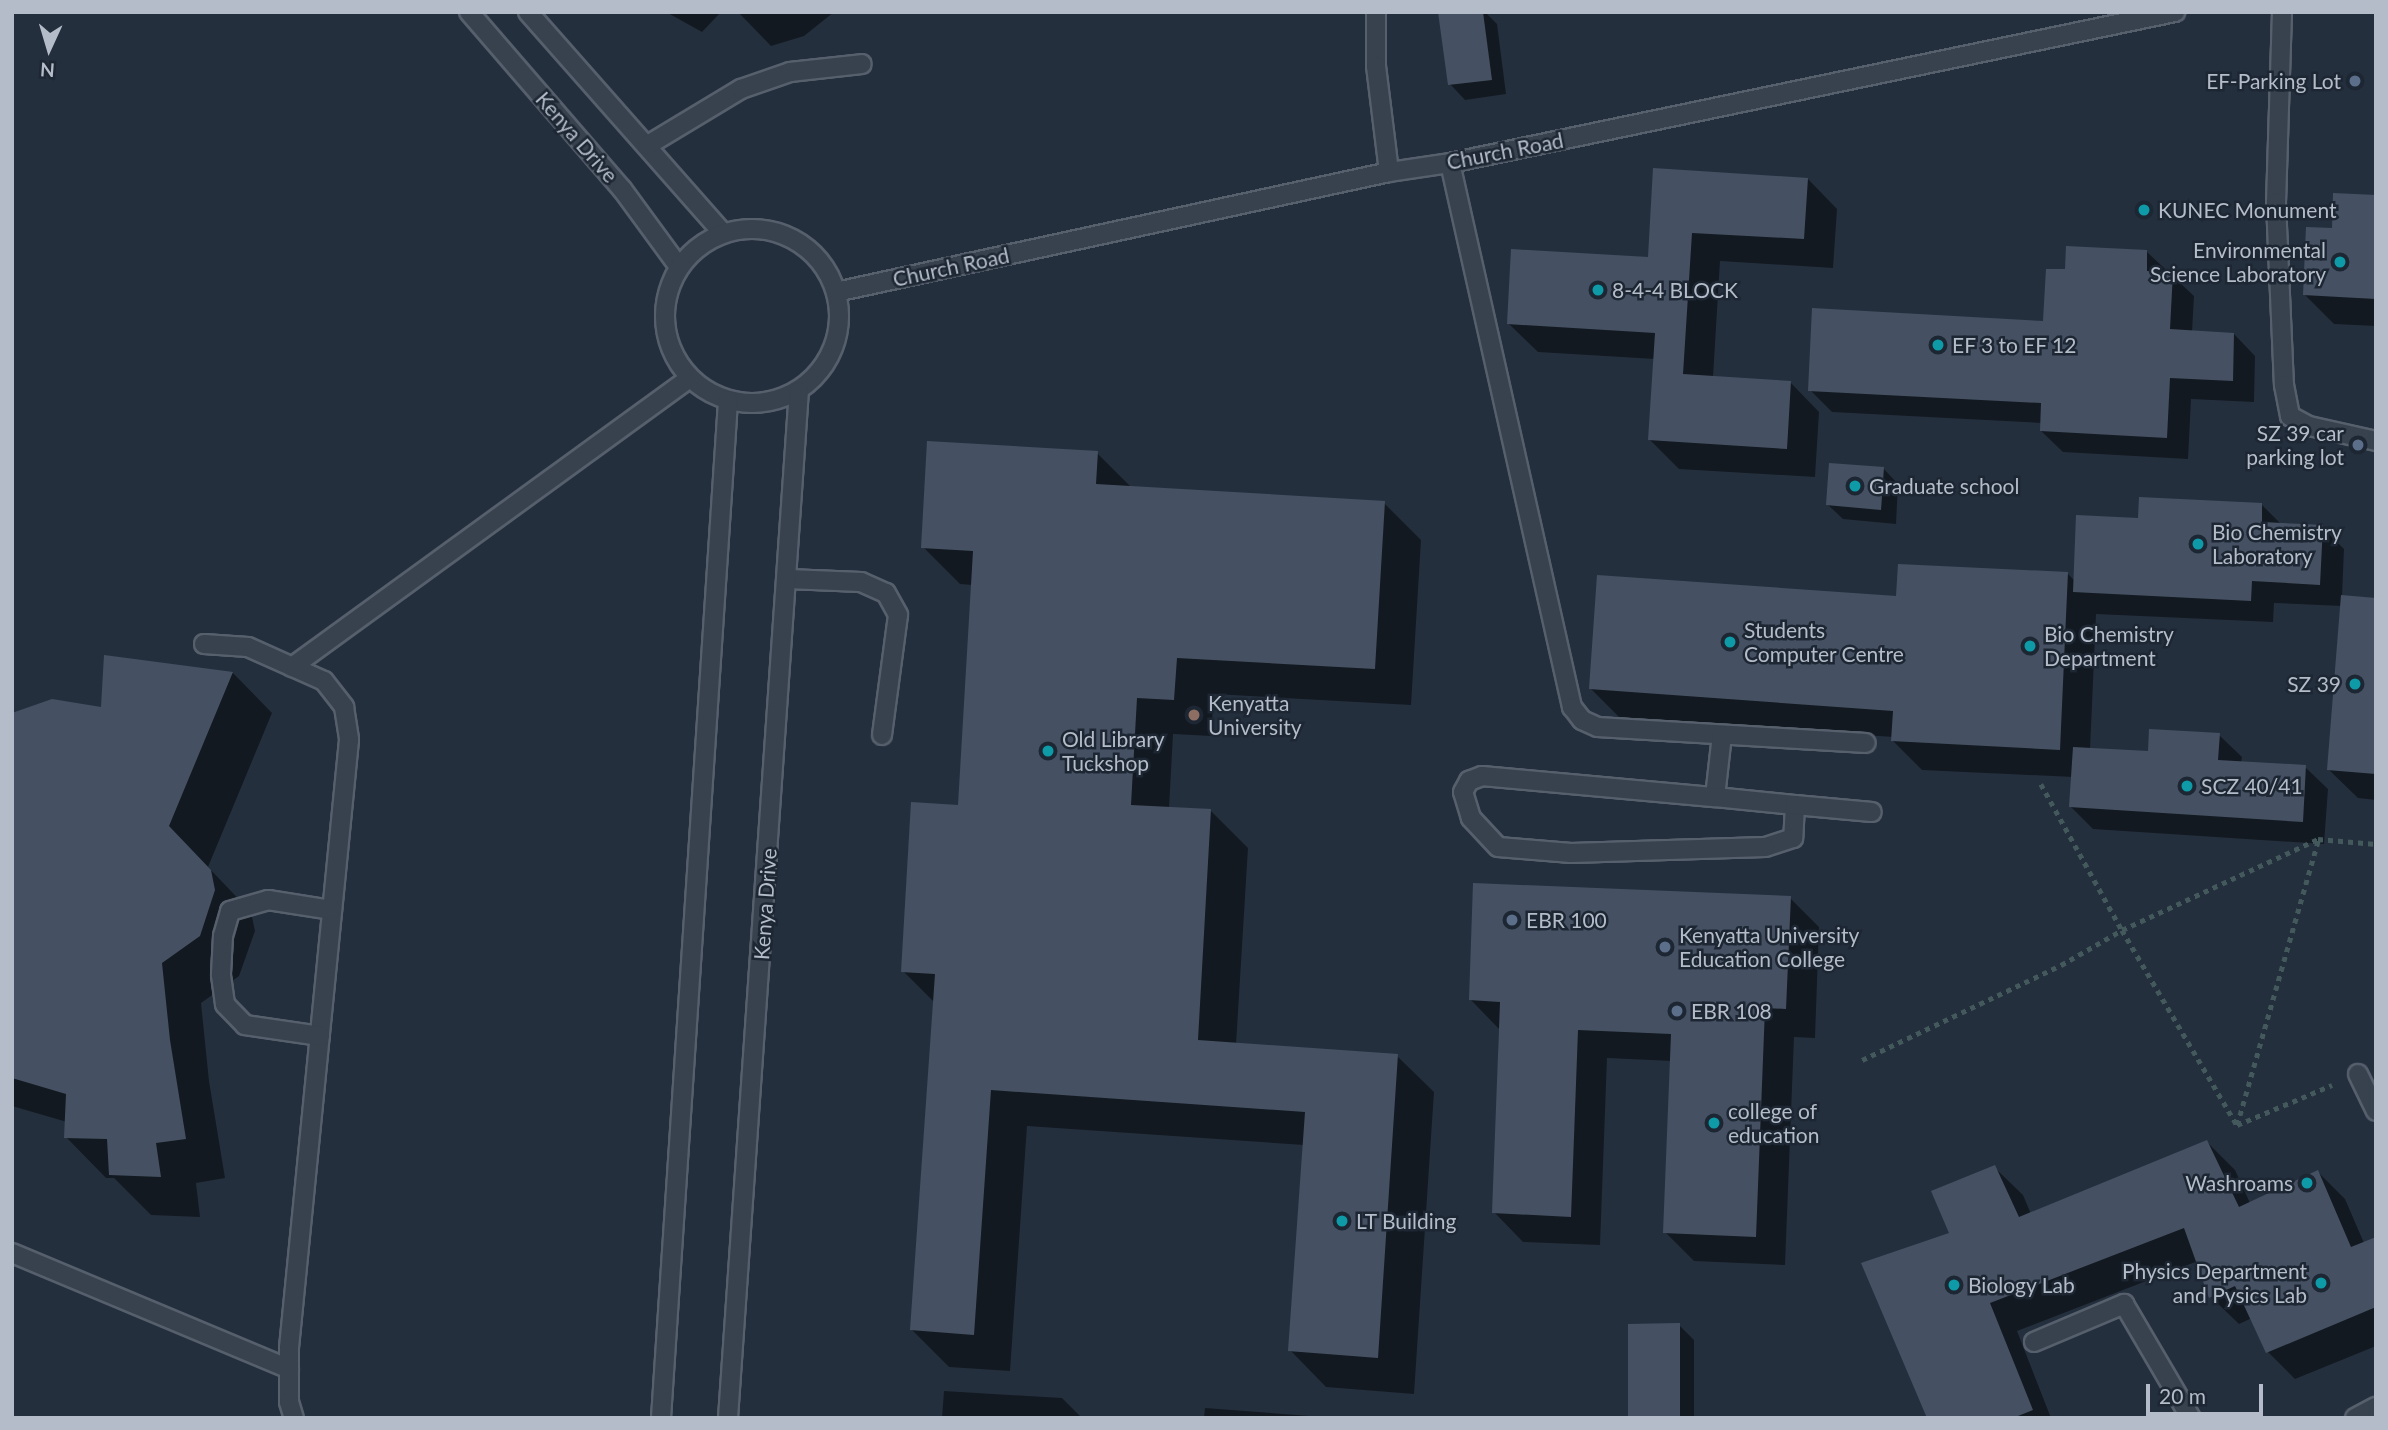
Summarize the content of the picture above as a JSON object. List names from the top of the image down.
{
  "streets": {
    "lane": ["Kenya Drive", "Church Road"]
  },
  "crossings": [
    ["Kenya Drive", "Church Road"]
  ],
  "places": [
    "EF-Parking Lot",
    "KUNEC Monument",
    "Environmental Science Laboratory",
    "8-4-4 BLOCK",
    "EF 3 to EF 12",
    "SZ 39 car parking lot",
    "Graduate school",
    "Bio Chemistry Laboratory",
    "Students Computer Centre",
    "Bio Chemistry Department",
    "SZ 39",
    "Kenyatta University",
    "Old Library Tuckshop",
    "SCZ 40/41",
    "EBR 100",
    "Kenyatta University Education College",
    "EBR 108",
    "college of education",
    "Washroams",
    "LT Building",
    "Physics Department and Pysics Lab",
    "Biology Lab"
  ],
  "scale_bar": "20 m",
  "north": "bottom"
}
